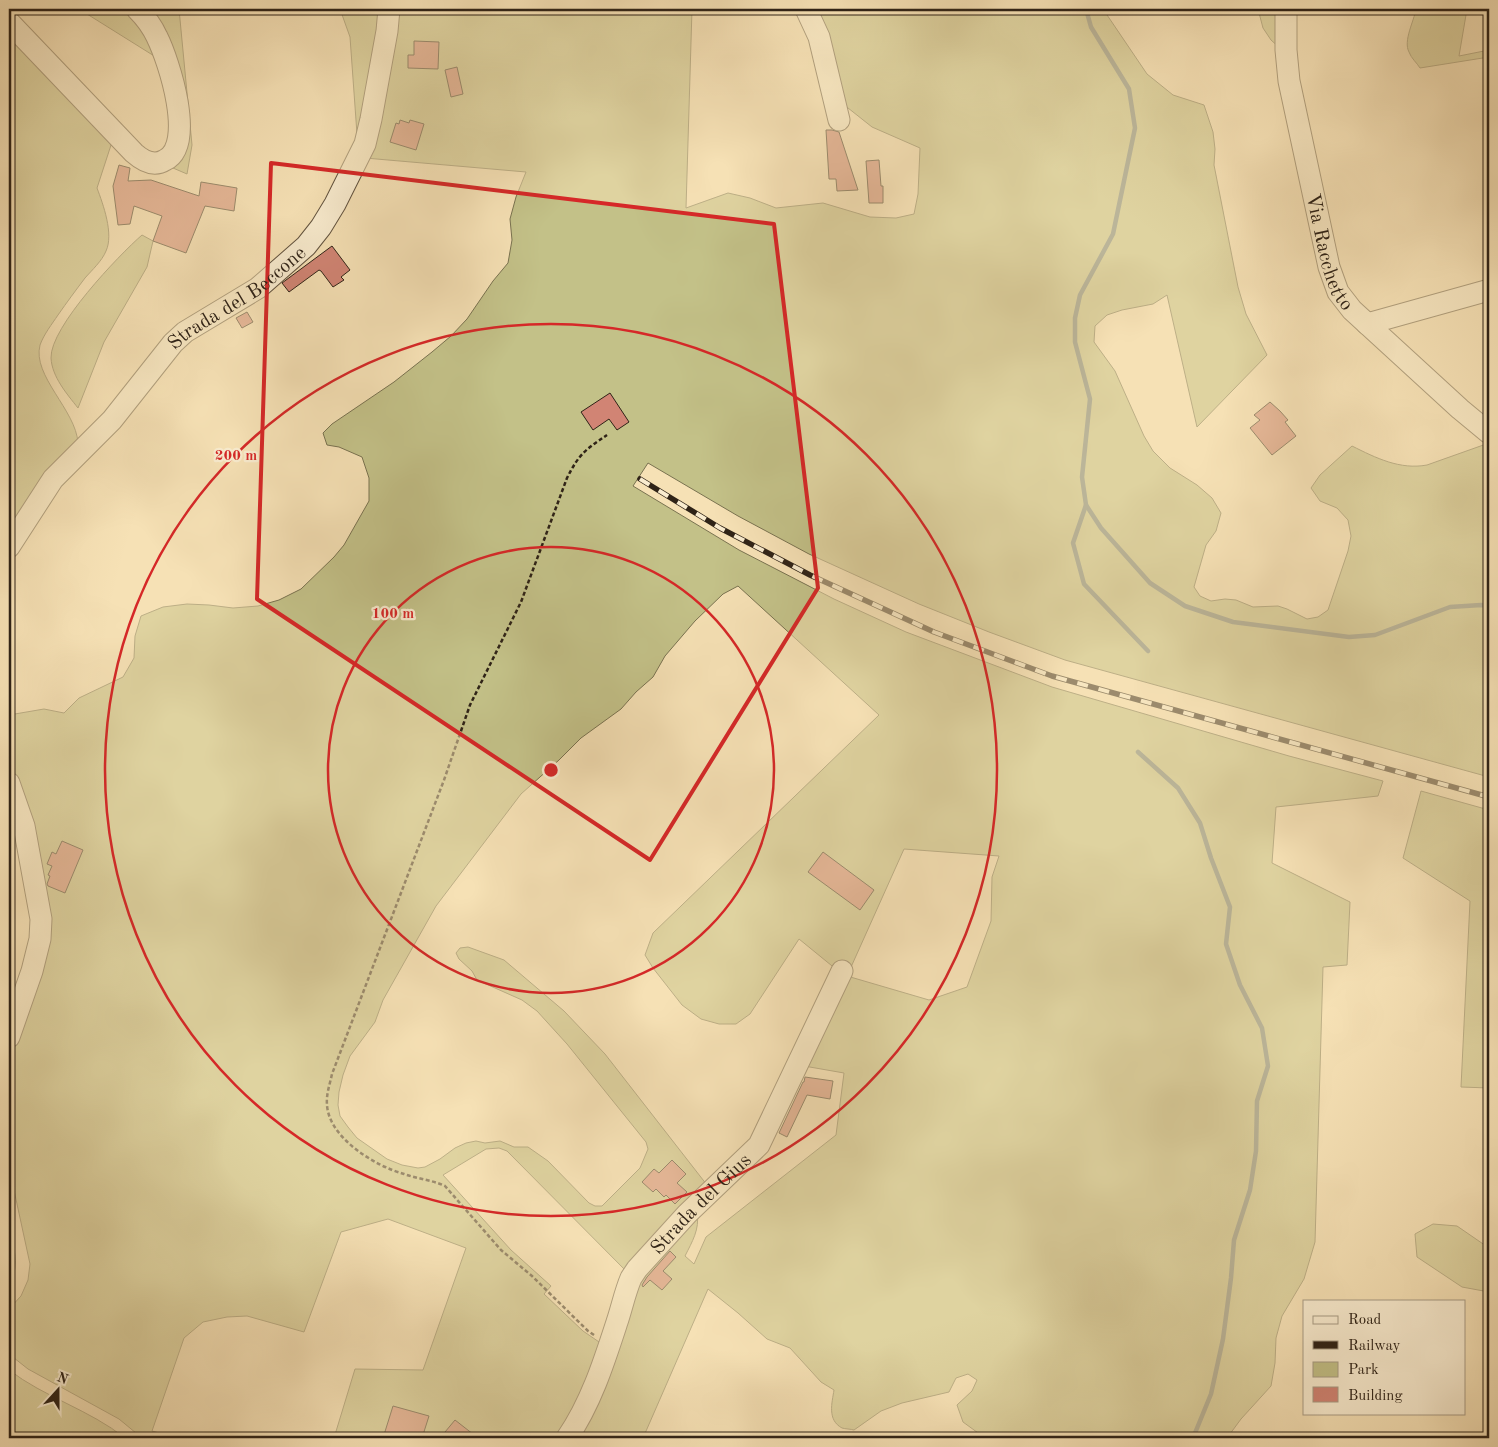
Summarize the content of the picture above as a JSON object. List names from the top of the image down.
{
  "streets": {
    "street": ["Via Racchetto", "Strada del Beccone", "Strada del Gius"]
  },
  "legend": [
    "Road",
    "Railway",
    "Park",
    "Building"
  ],
  "north": "top",
  "rings": ["200 m", "100 m"]
}
